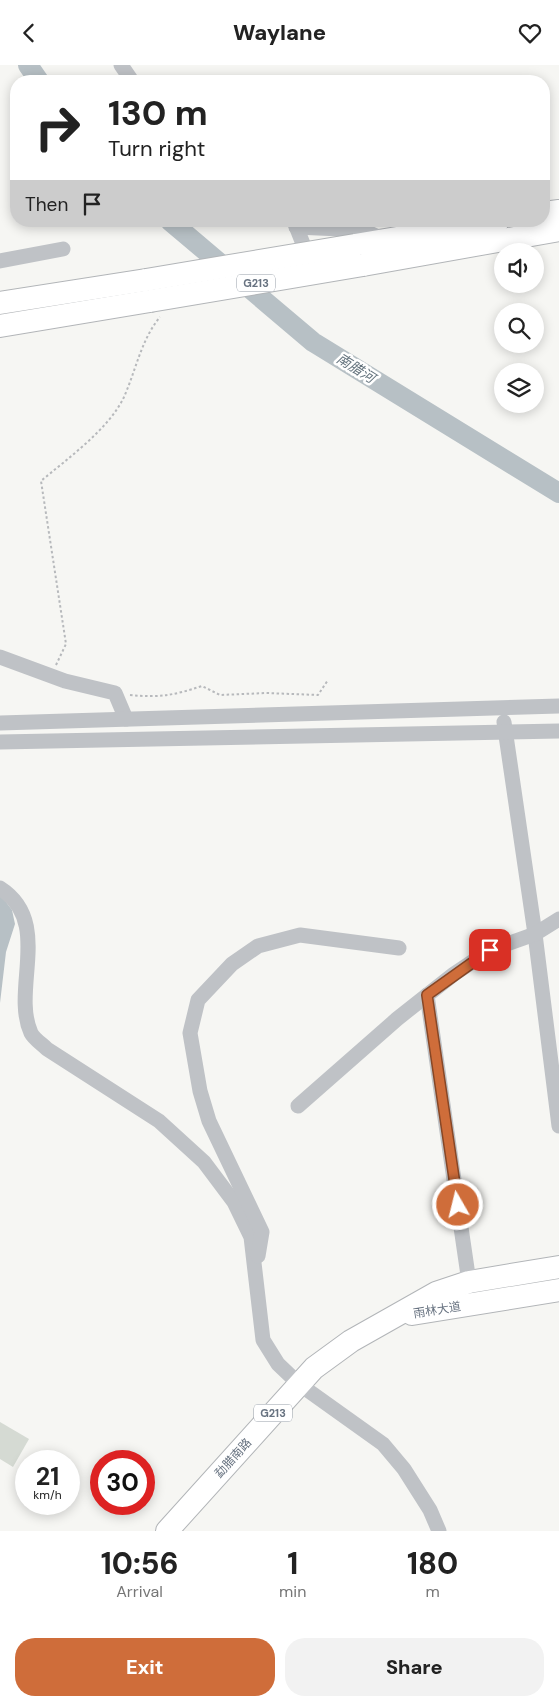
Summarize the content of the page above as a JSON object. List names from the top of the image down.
{
  "streets": {
    "highway": ["G213", "雨林大道", "勐腊南路"]
  },
  "crossings": [
    ["雨林大道", "勐腊南路"]
  ],
  "water": ["南腊河"],
  "page": {
    "header": "Waylane",
    "turn": ["130 m", "Turn right"],
    "then": "Then",
    "speed": "21 km/h",
    "limit": "30",
    "eta": [
      "10:56",
      "Arrival",
      "1",
      "min",
      "180",
      "m"
    ],
    "buttons": ["Exit", "Share"]
  }
}
